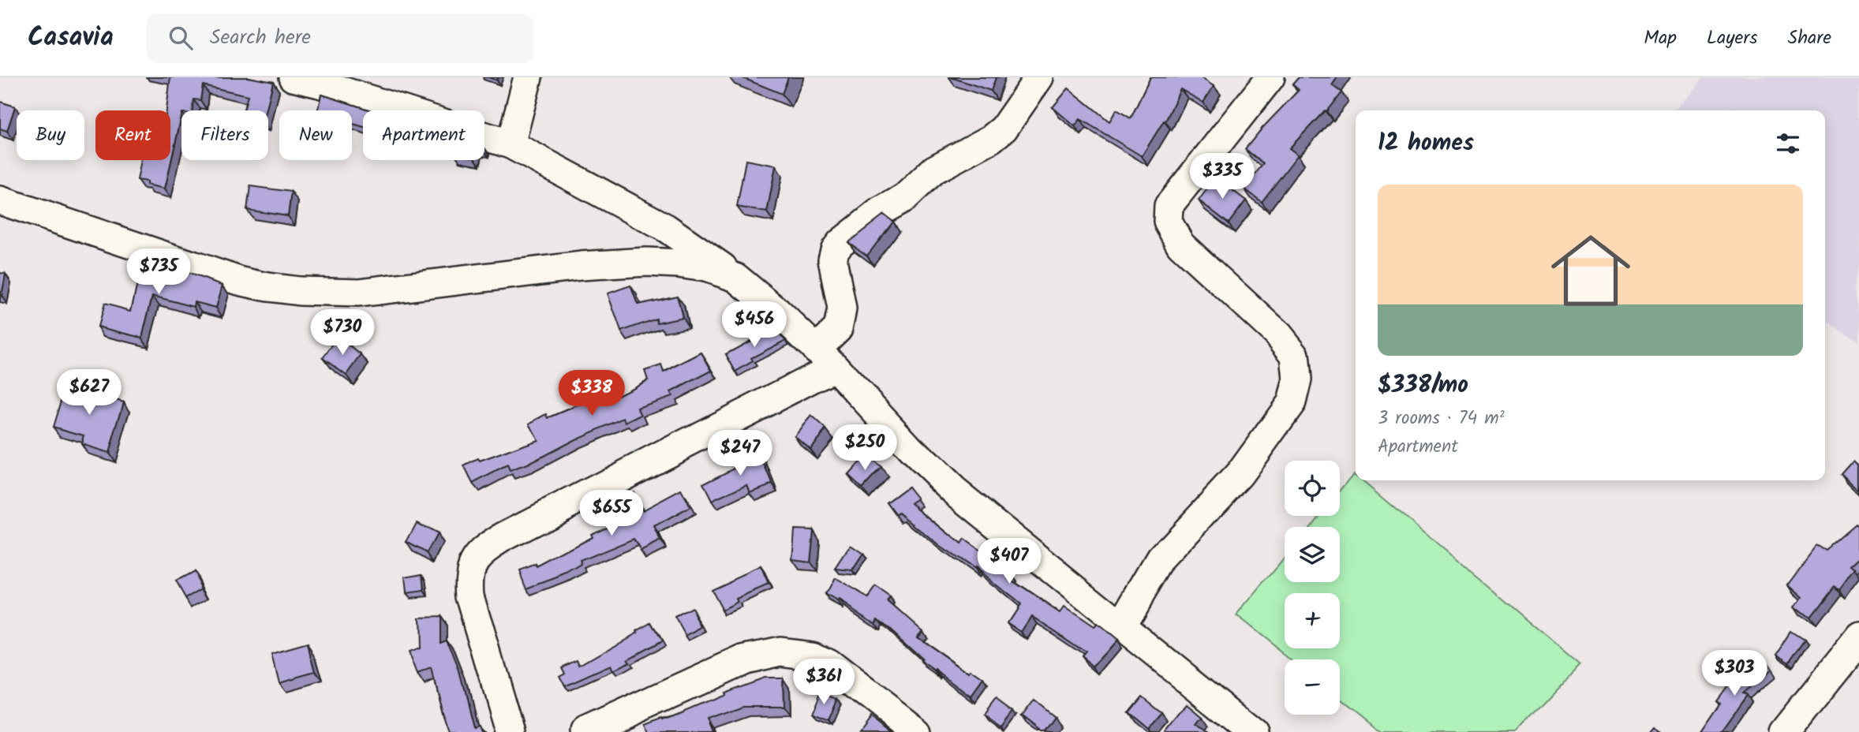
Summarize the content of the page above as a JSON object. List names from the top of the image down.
{
  "page": {
    "header": "Casavia",
    "search": "Search here",
    "nav": ["Map", "Layers", "Share"],
    "chip": [
      "Buy",
      "Rent",
      "Filters",
      "New",
      "Apartment"
    ],
    "heading": "12 homes",
    "price": [
      "$335",
      "$735",
      "$456",
      "$730",
      "$627",
      "$338",
      "$250",
      "$247",
      "$655",
      "$407",
      "$303",
      "$361"
    ],
    "list": [
      {
        "name": "$338/mo",
        "note": "3 rooms · 74 m² · Apartment"
      }
    ],
    "map_buttons": ["+", "−"]
  }
}
